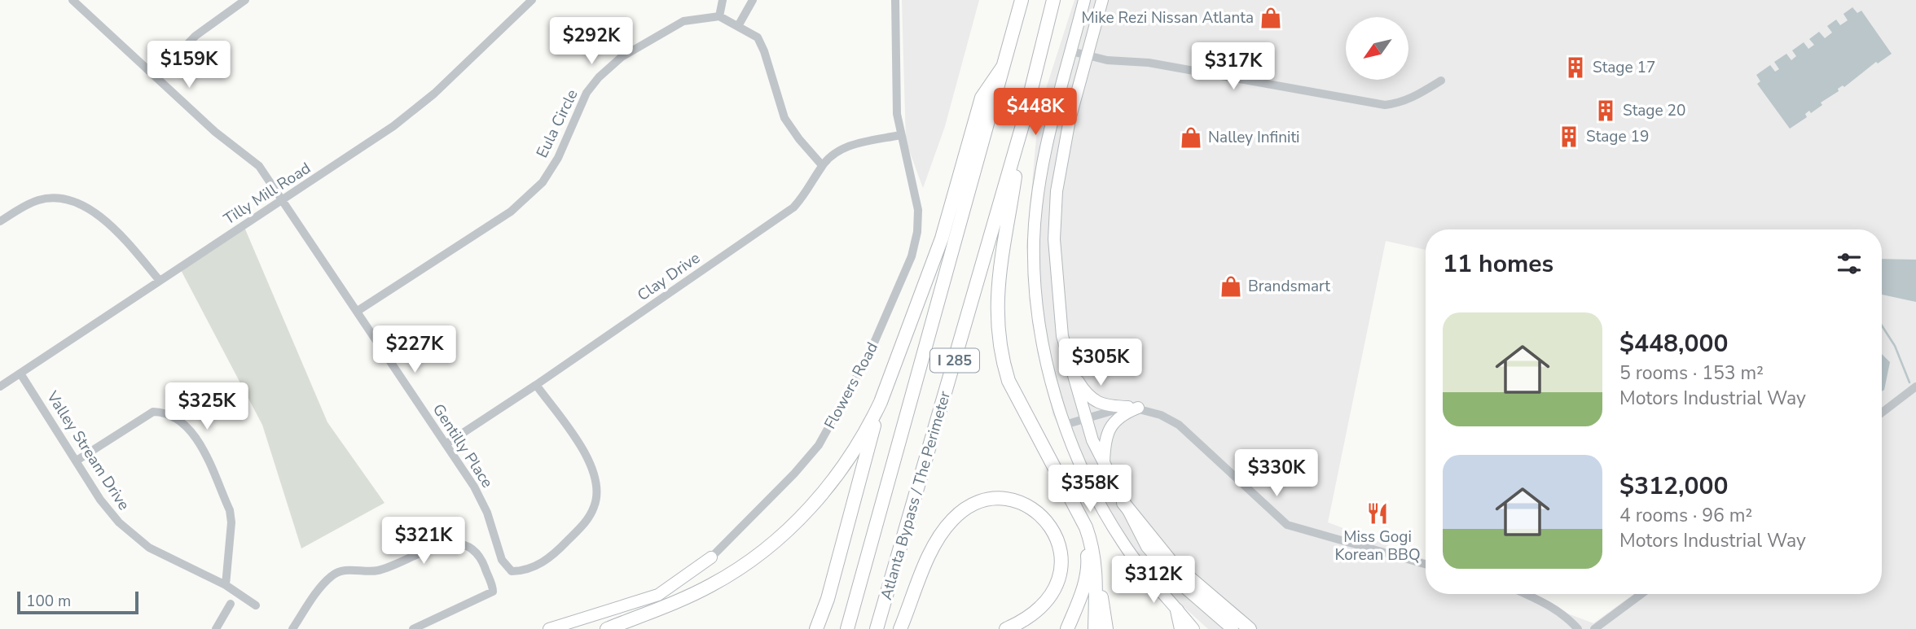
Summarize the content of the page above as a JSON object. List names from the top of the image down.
{
  "streets": {
    "highway": ["I 285", "Atlanta Bypass / The Perimeter"],
    "main road": ["Flowers Road"],
    "street": [
      "Eula Circle",
      "Tilly Mill Road",
      "Clay Drive",
      "Gentilly Place",
      "Valley Stream Drive"
    ]
  },
  "crossings": [
    ["Eula Circle", "Gentilly Place"],
    ["Tilly Mill Road", "Gentilly Place"],
    ["Tilly Mill Road", "Valley Stream Drive"],
    ["Clay Drive", "Flowers Road"],
    ["Clay Drive", "Gentilly Place"]
  ],
  "places": {
    "shop": ["Mike Rezi Nissan Atlanta", "Nalley Infiniti", "Brandsmart"],
    "building": ["Stage 17", "Stage 20", "Stage 19"],
    "restaurant": ["Miss Gogi Korean BBQ"]
  },
  "scale_bar": "100 m",
  "north": "bottom left",
  "page": {
    "price": [
      "$292K",
      "$159K",
      "$317K",
      "$448K",
      "$227K",
      "$305K",
      "$325K",
      "$330K",
      "$358K",
      "$321K",
      "$312K"
    ],
    "heading": "11 homes",
    "list": [
      {
        "name": "$448,000",
        "note": "5 rooms · 153 m² · Motors Industrial Way"
      },
      {
        "name": "$312,000",
        "note": "4 rooms · 96 m² · Motors Industrial Way"
      }
    ],
    "scale": "100 m"
  }
}
